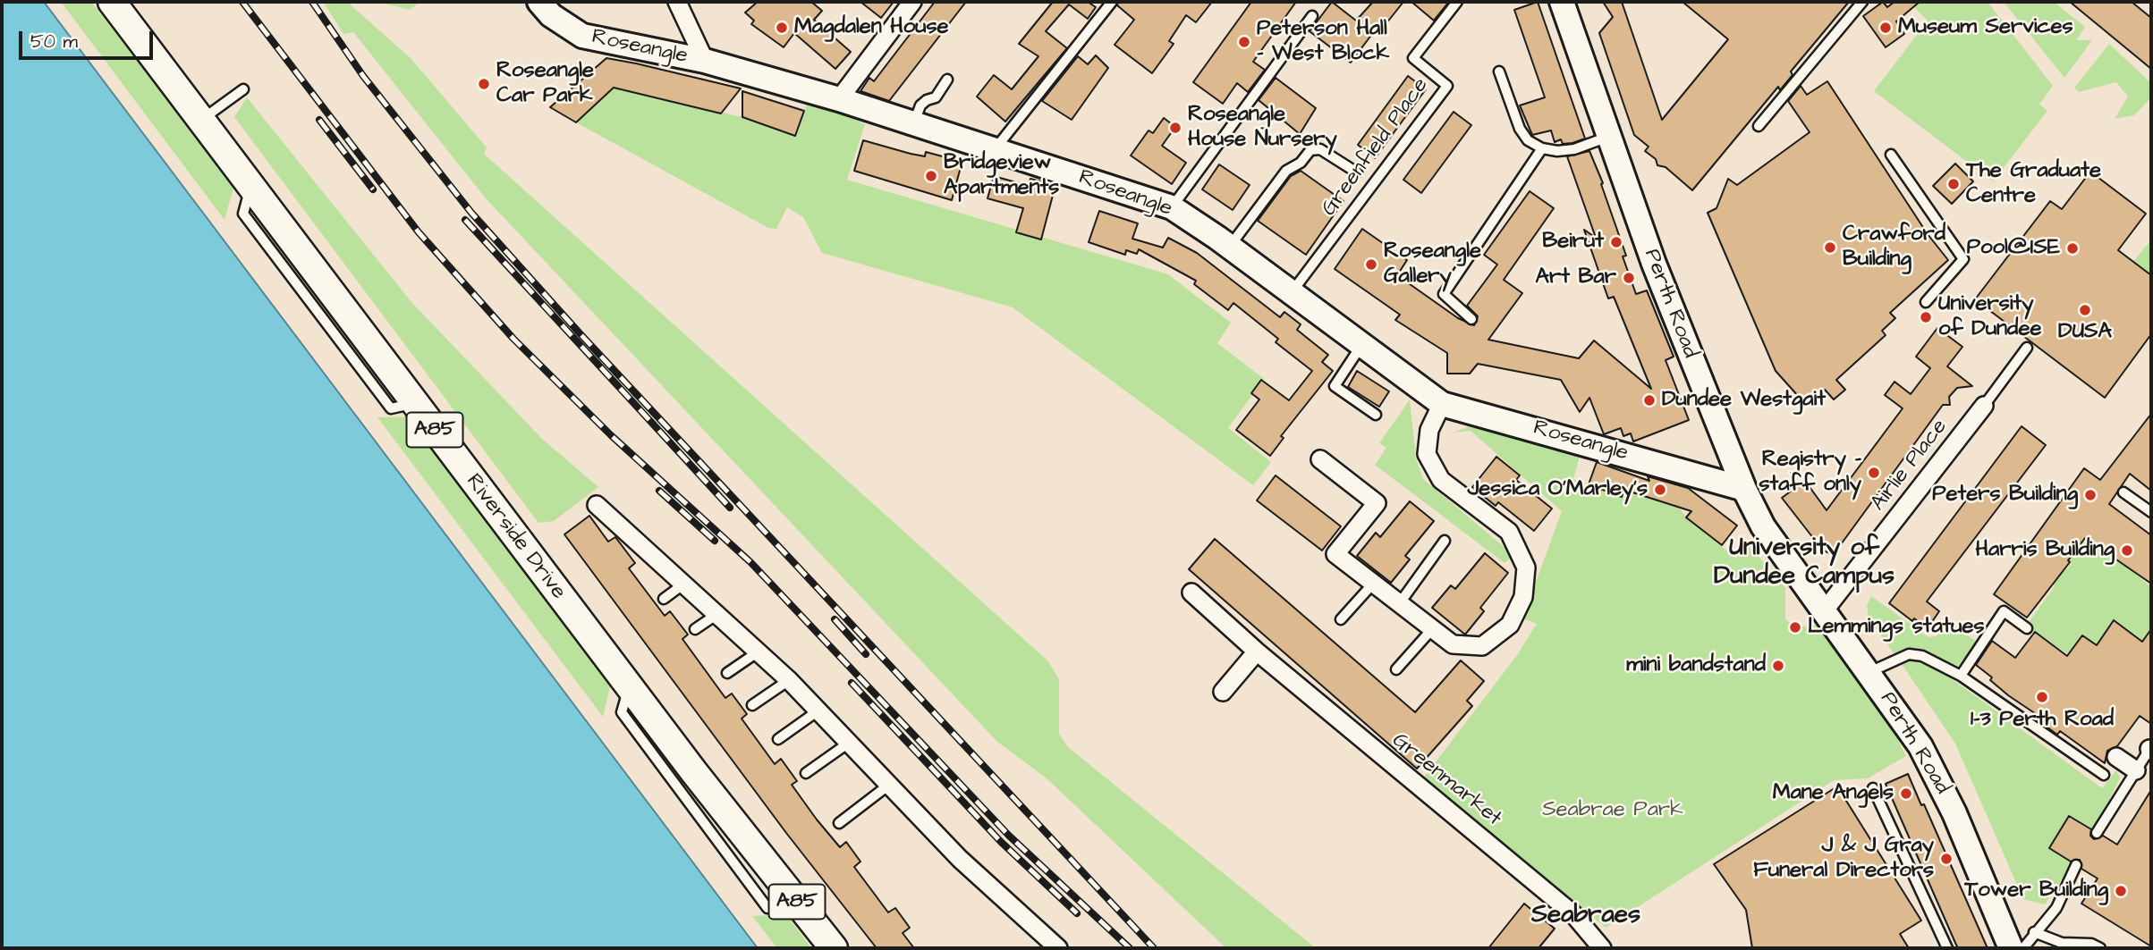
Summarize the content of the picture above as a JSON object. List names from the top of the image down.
{
  "streets": {
    "main road": ["A85", "Riverside Drive"],
    "street": [
      "Roseangle",
      "Perth Road",
      "Airlie Place",
      "Greenmarket"
    ],
    "lane": ["Greenfield Place"]
  },
  "crossings": [
    ["Roseangle", "Greenfield Place"],
    ["Roseangle", "Perth Road"],
    ["Perth Road", "Airlie Place"]
  ],
  "districts": ["University of Dundee Campus", "Seabraes"],
  "parks": ["Seabrae Park"],
  "places": [
    "Magdalen House",
    "Museum Services",
    "Peterson Hall - West Block",
    "Roseangle Car Park",
    "Roseangle House Nursery",
    "Bridgeview Apartments",
    "The Graduate Centre",
    "Beirut",
    "Crawford Building",
    "Pool@ISE",
    "Roseangle Gallery",
    "Art Bar",
    "DUSA",
    "University of Dundee",
    "Dundee Westgait",
    "Registry - staff only",
    "Jessica O'Marley's",
    "Peters Building",
    "Harris Building",
    "Lemmings statues",
    "mini bandstand",
    "1-3 Perth Road",
    "Mane Angels",
    "J & J Gray Funeral Directors",
    "Tower Building"
  ],
  "scale_bar": "50 m"
}
